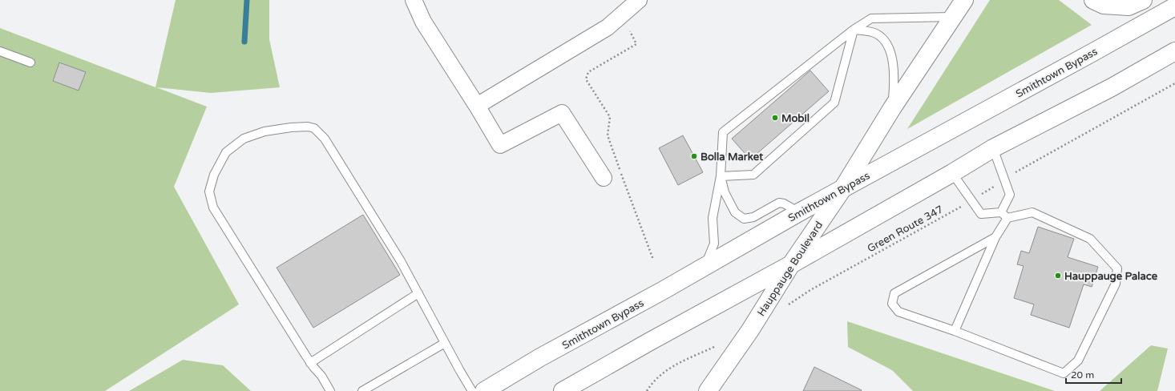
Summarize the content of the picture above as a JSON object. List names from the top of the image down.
{
  "streets": {
    "main road": ["Smithtown Bypass", "Hauppauge Boulevard"],
    "path": ["Green Route 347"]
  },
  "crossings": [
    ["Smithtown Bypass", "Hauppauge Boulevard"]
  ],
  "places": ["Mobil", "Bolla Market", "Hauppauge Palace"],
  "scale_bar": "20 m"
}
